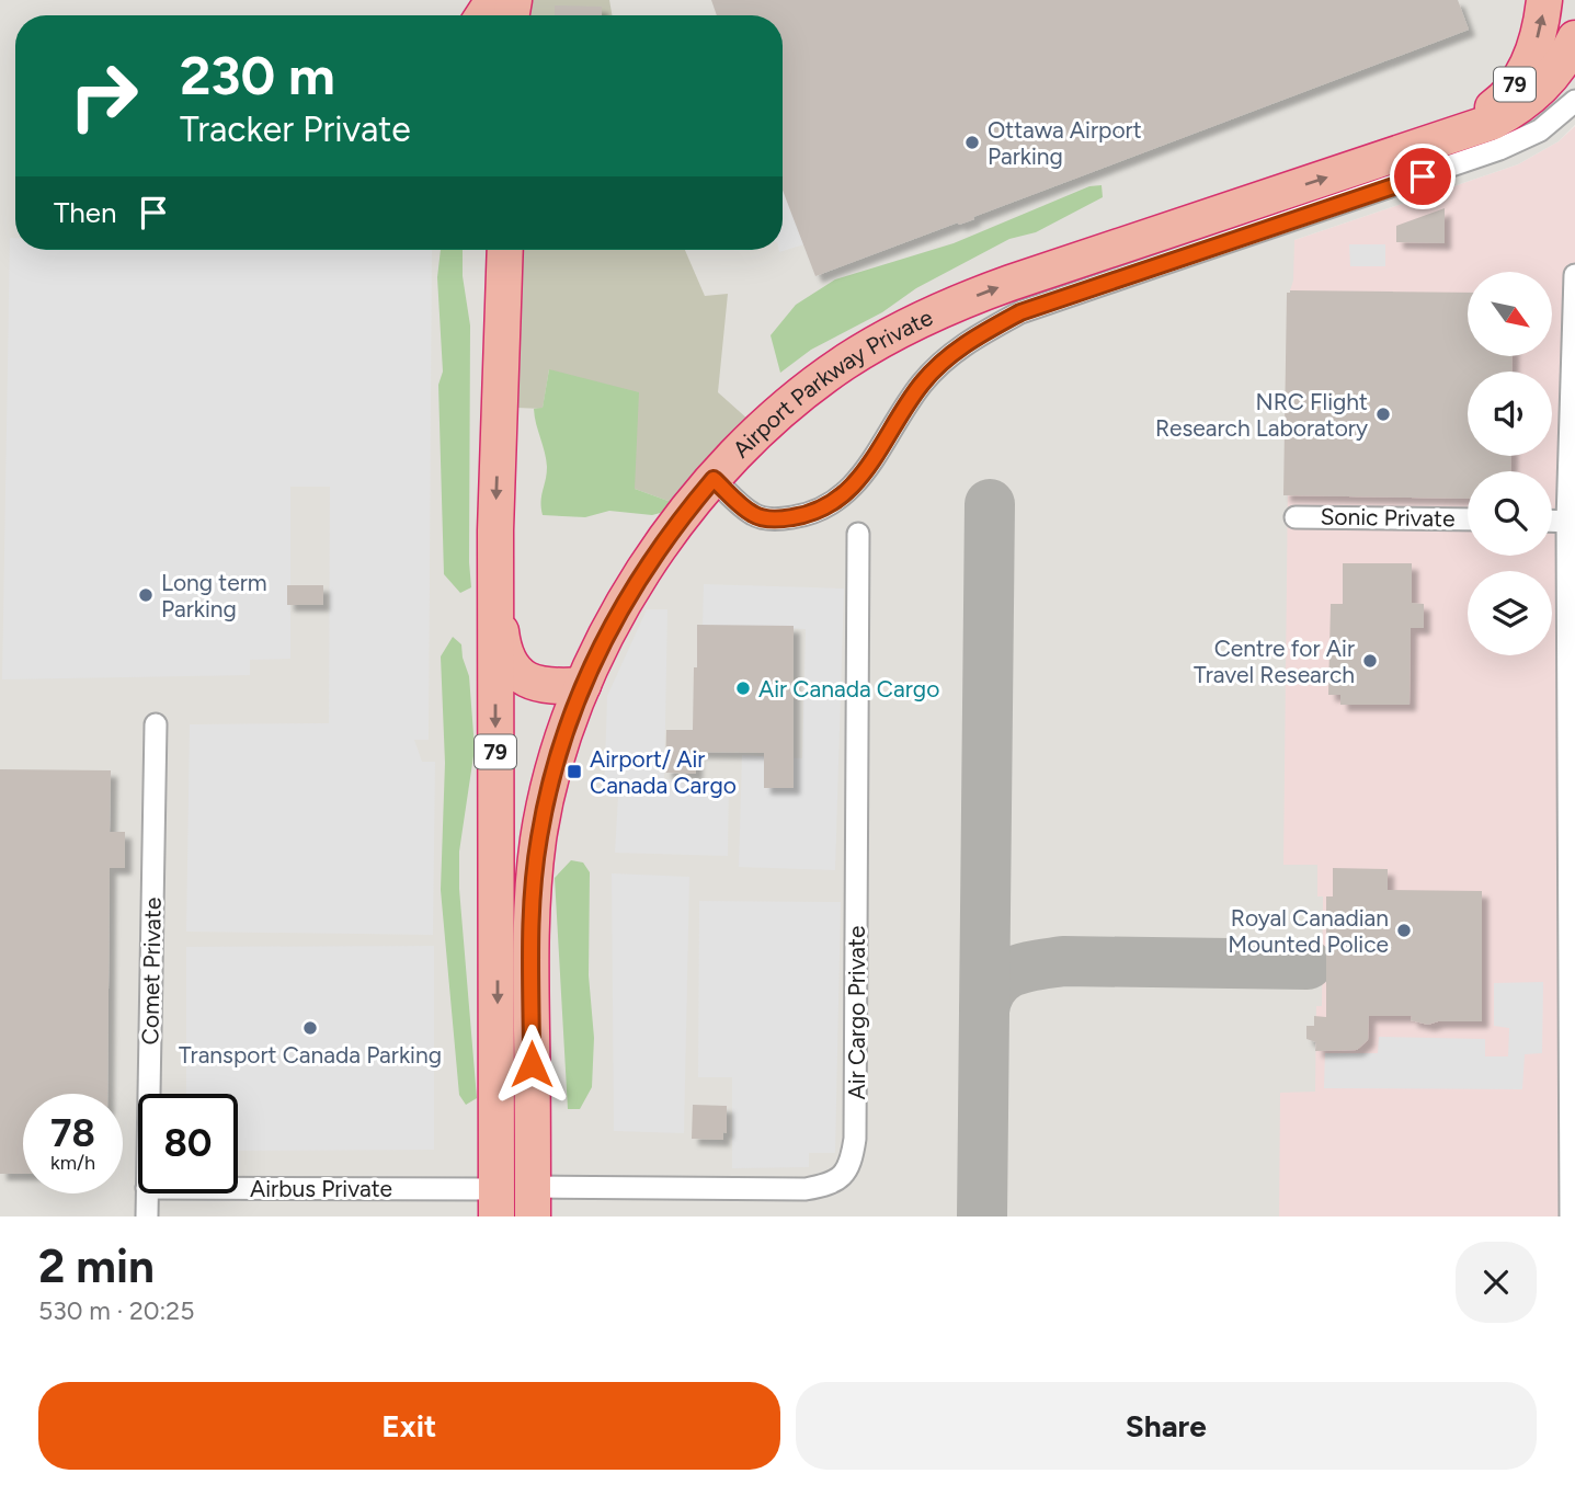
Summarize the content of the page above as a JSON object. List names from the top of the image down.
{
  "streets": {
    "highway": ["79", "Airport Parkway Private"],
    "street": [
      "Sonic Private",
      "Comet Private",
      "Air Cargo Private",
      "Airbus Private"
    ]
  },
  "crossings": [
    ["79", "Airbus Private"],
    ["Airport Parkway Private", "Air Cargo Private"]
  ],
  "one_way": ["Airport Parkway Private"],
  "places": {
    "other": [
      "Ottawa Airport Parking",
      "NRC Flight Research Laboratory",
      "Long term Parking",
      "Centre for Air Travel Research",
      "Air Canada Cargo",
      "Royal Canadian Mounted Police",
      "Transport Canada Parking"
    ],
    "transit": ["Airport/ Air Canada Cargo"]
  },
  "north": "bottom right",
  "page": {
    "turn": ["230 m", "Tracker Private"],
    "then": "Then",
    "speed": "78 km/h",
    "limit": "80",
    "heading": ["2 min", "530 m · 20:25"],
    "buttons": ["Exit", "Share"]
  }
}
